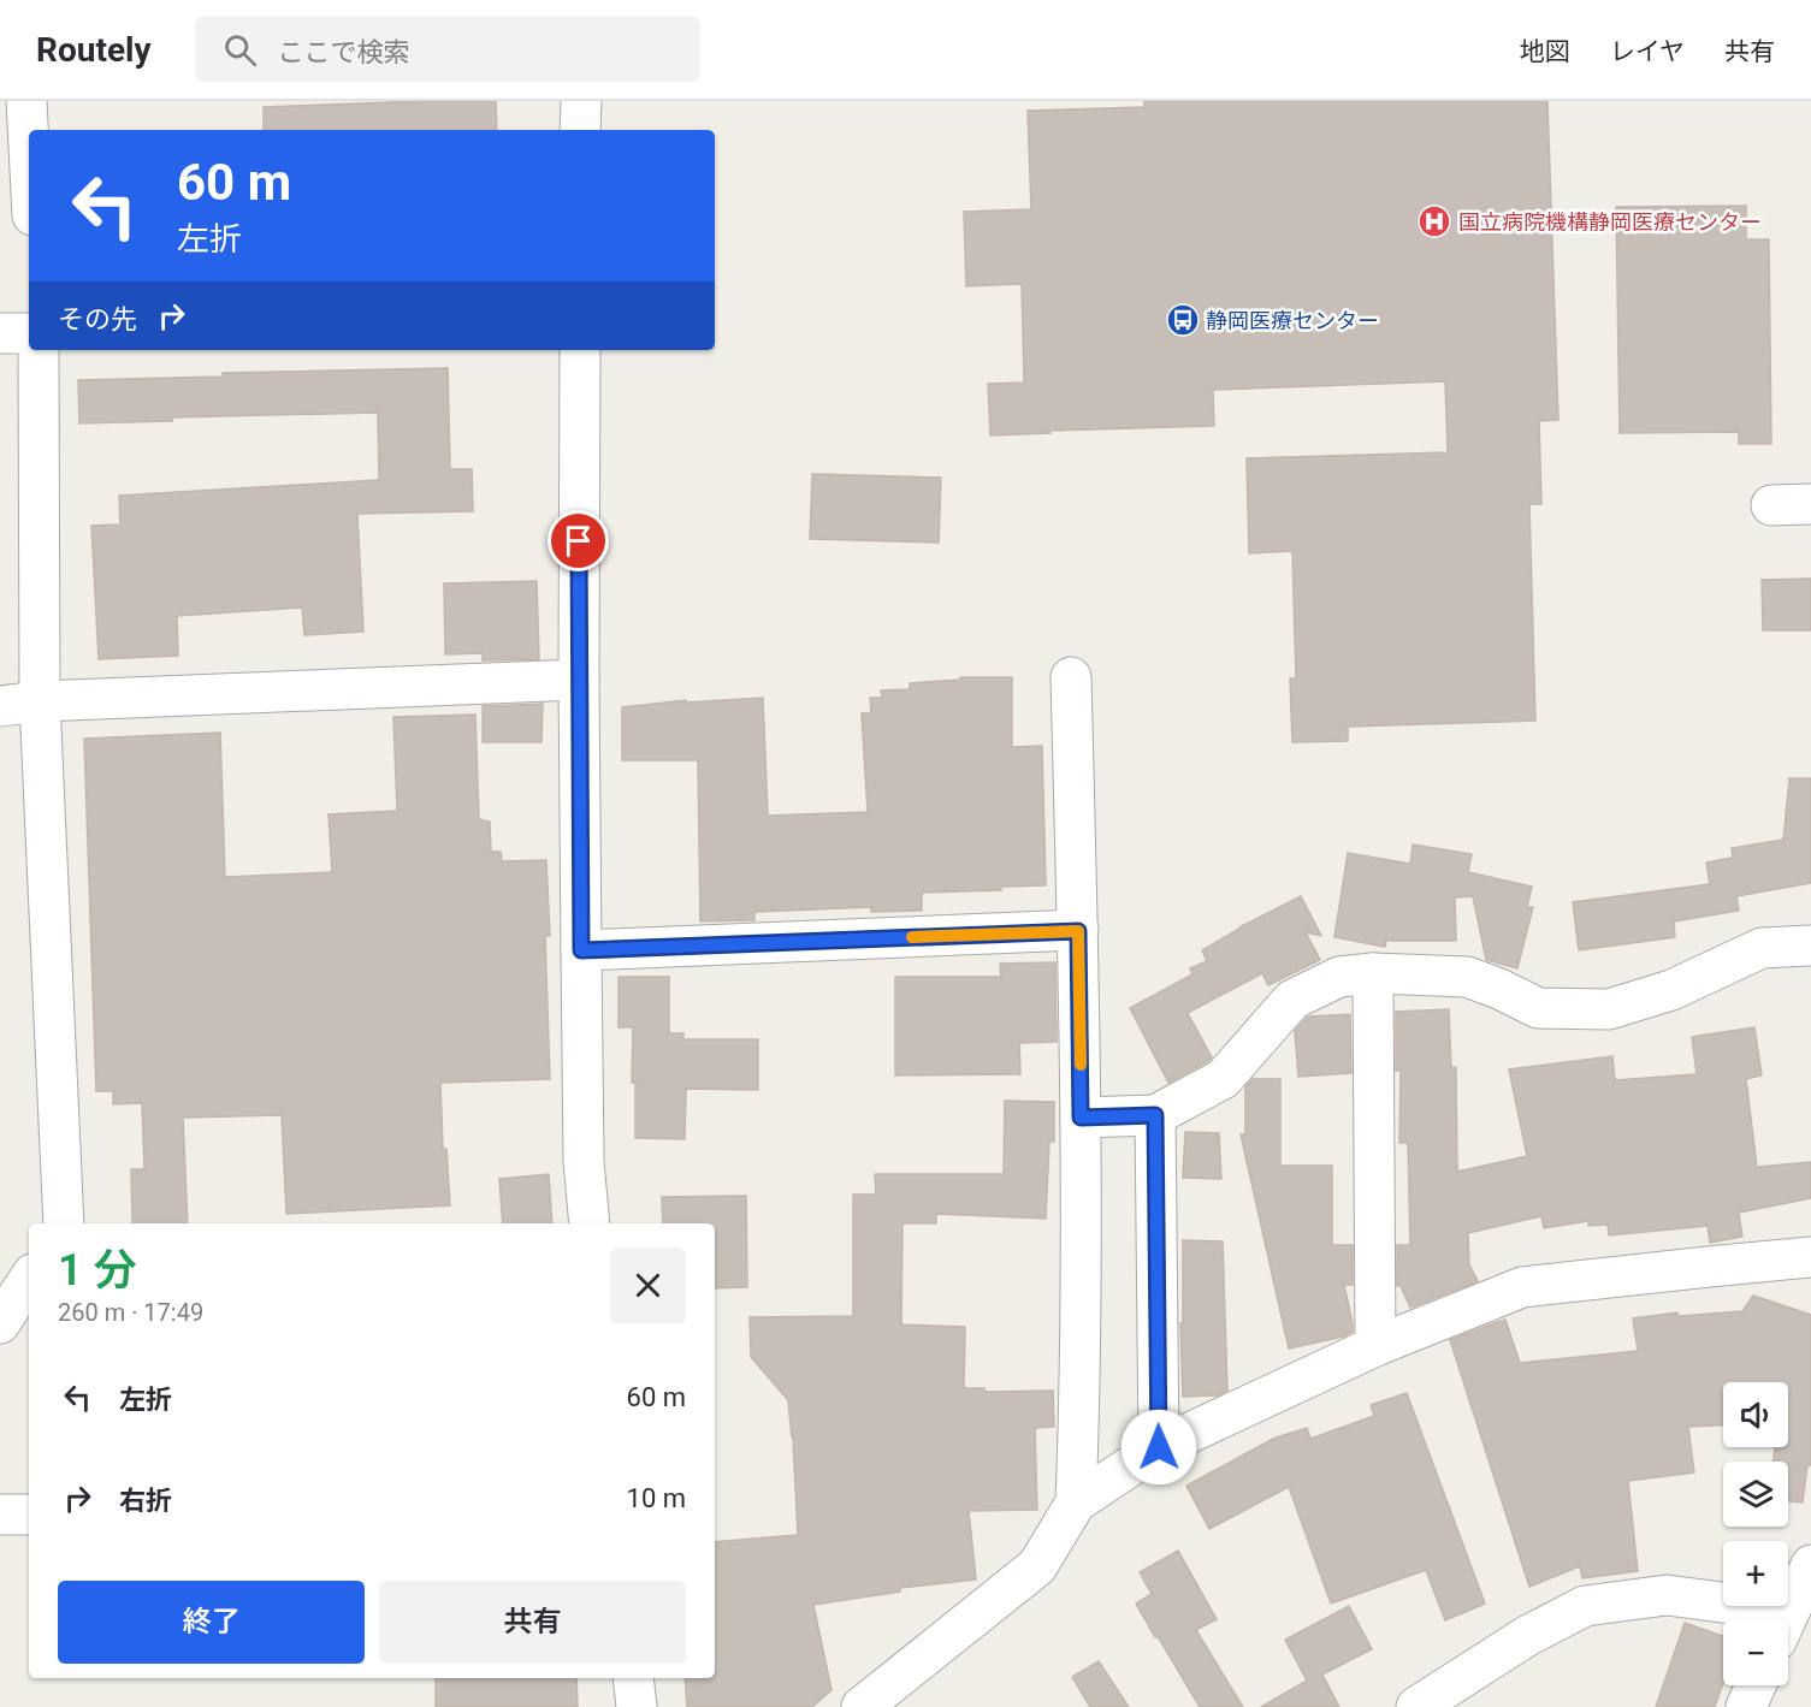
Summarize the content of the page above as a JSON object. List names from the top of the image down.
{
  "places": {
    "hospital": ["国立病院機構静岡医療センター"],
    "bus stop": ["静岡医療センター"]
  },
  "page": {
    "header": "Routely",
    "search": "ここで検索",
    "nav": ["地図", "レイヤ", "共有"],
    "turn": ["60 m", "左折"],
    "then": "その先",
    "heading": ["1 分", "260 m · 17:49"],
    "list": [
      {
        "name": "左折",
        "value": "60 m"
      },
      {
        "name": "右折",
        "value": "10 m"
      }
    ],
    "map_buttons": ["+", "−"],
    "buttons": ["終了", "共有"]
  }
}
